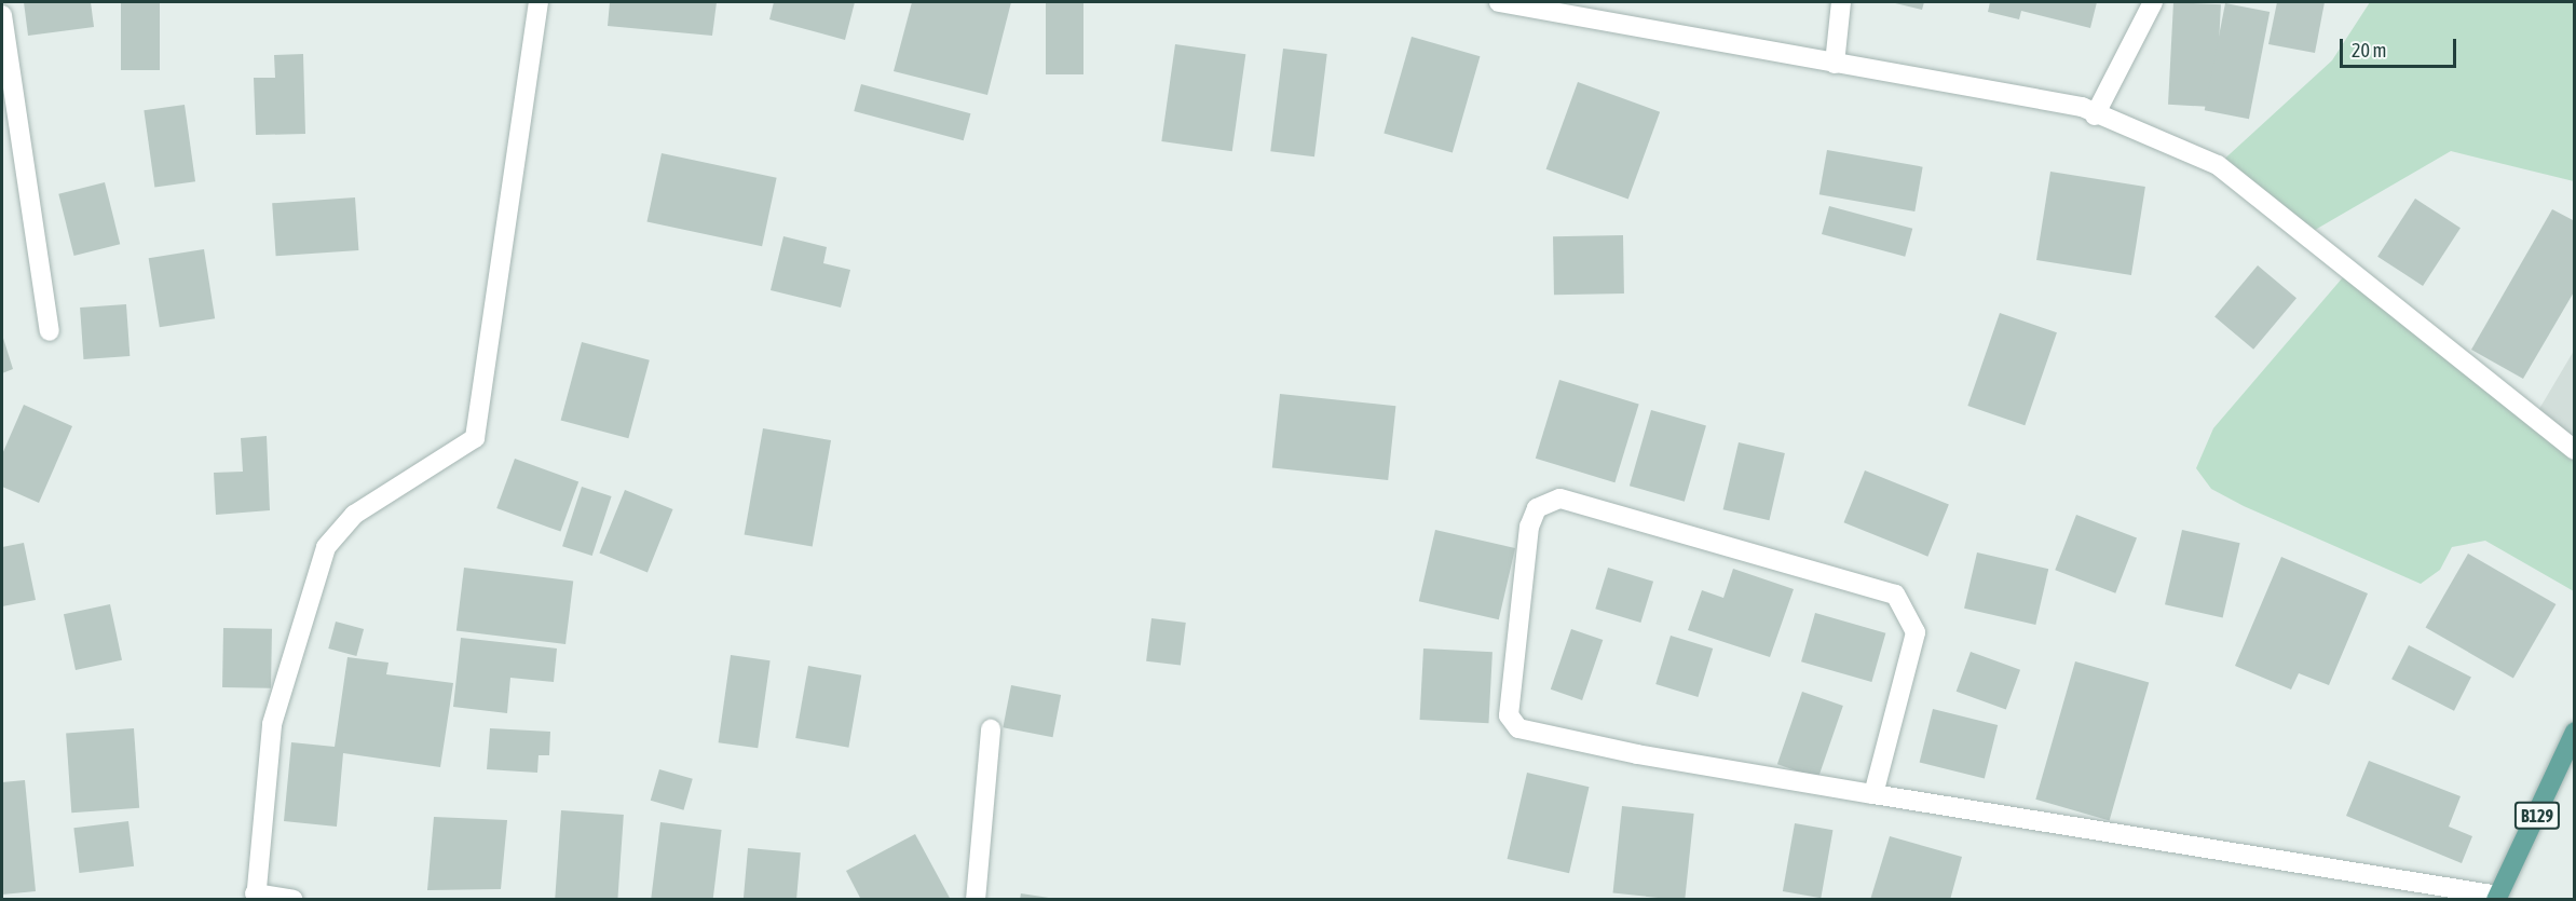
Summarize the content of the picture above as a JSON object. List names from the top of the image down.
{
  "streets": {
    "main road": ["B129"]
  },
  "scale_bar": "20 m"
}
